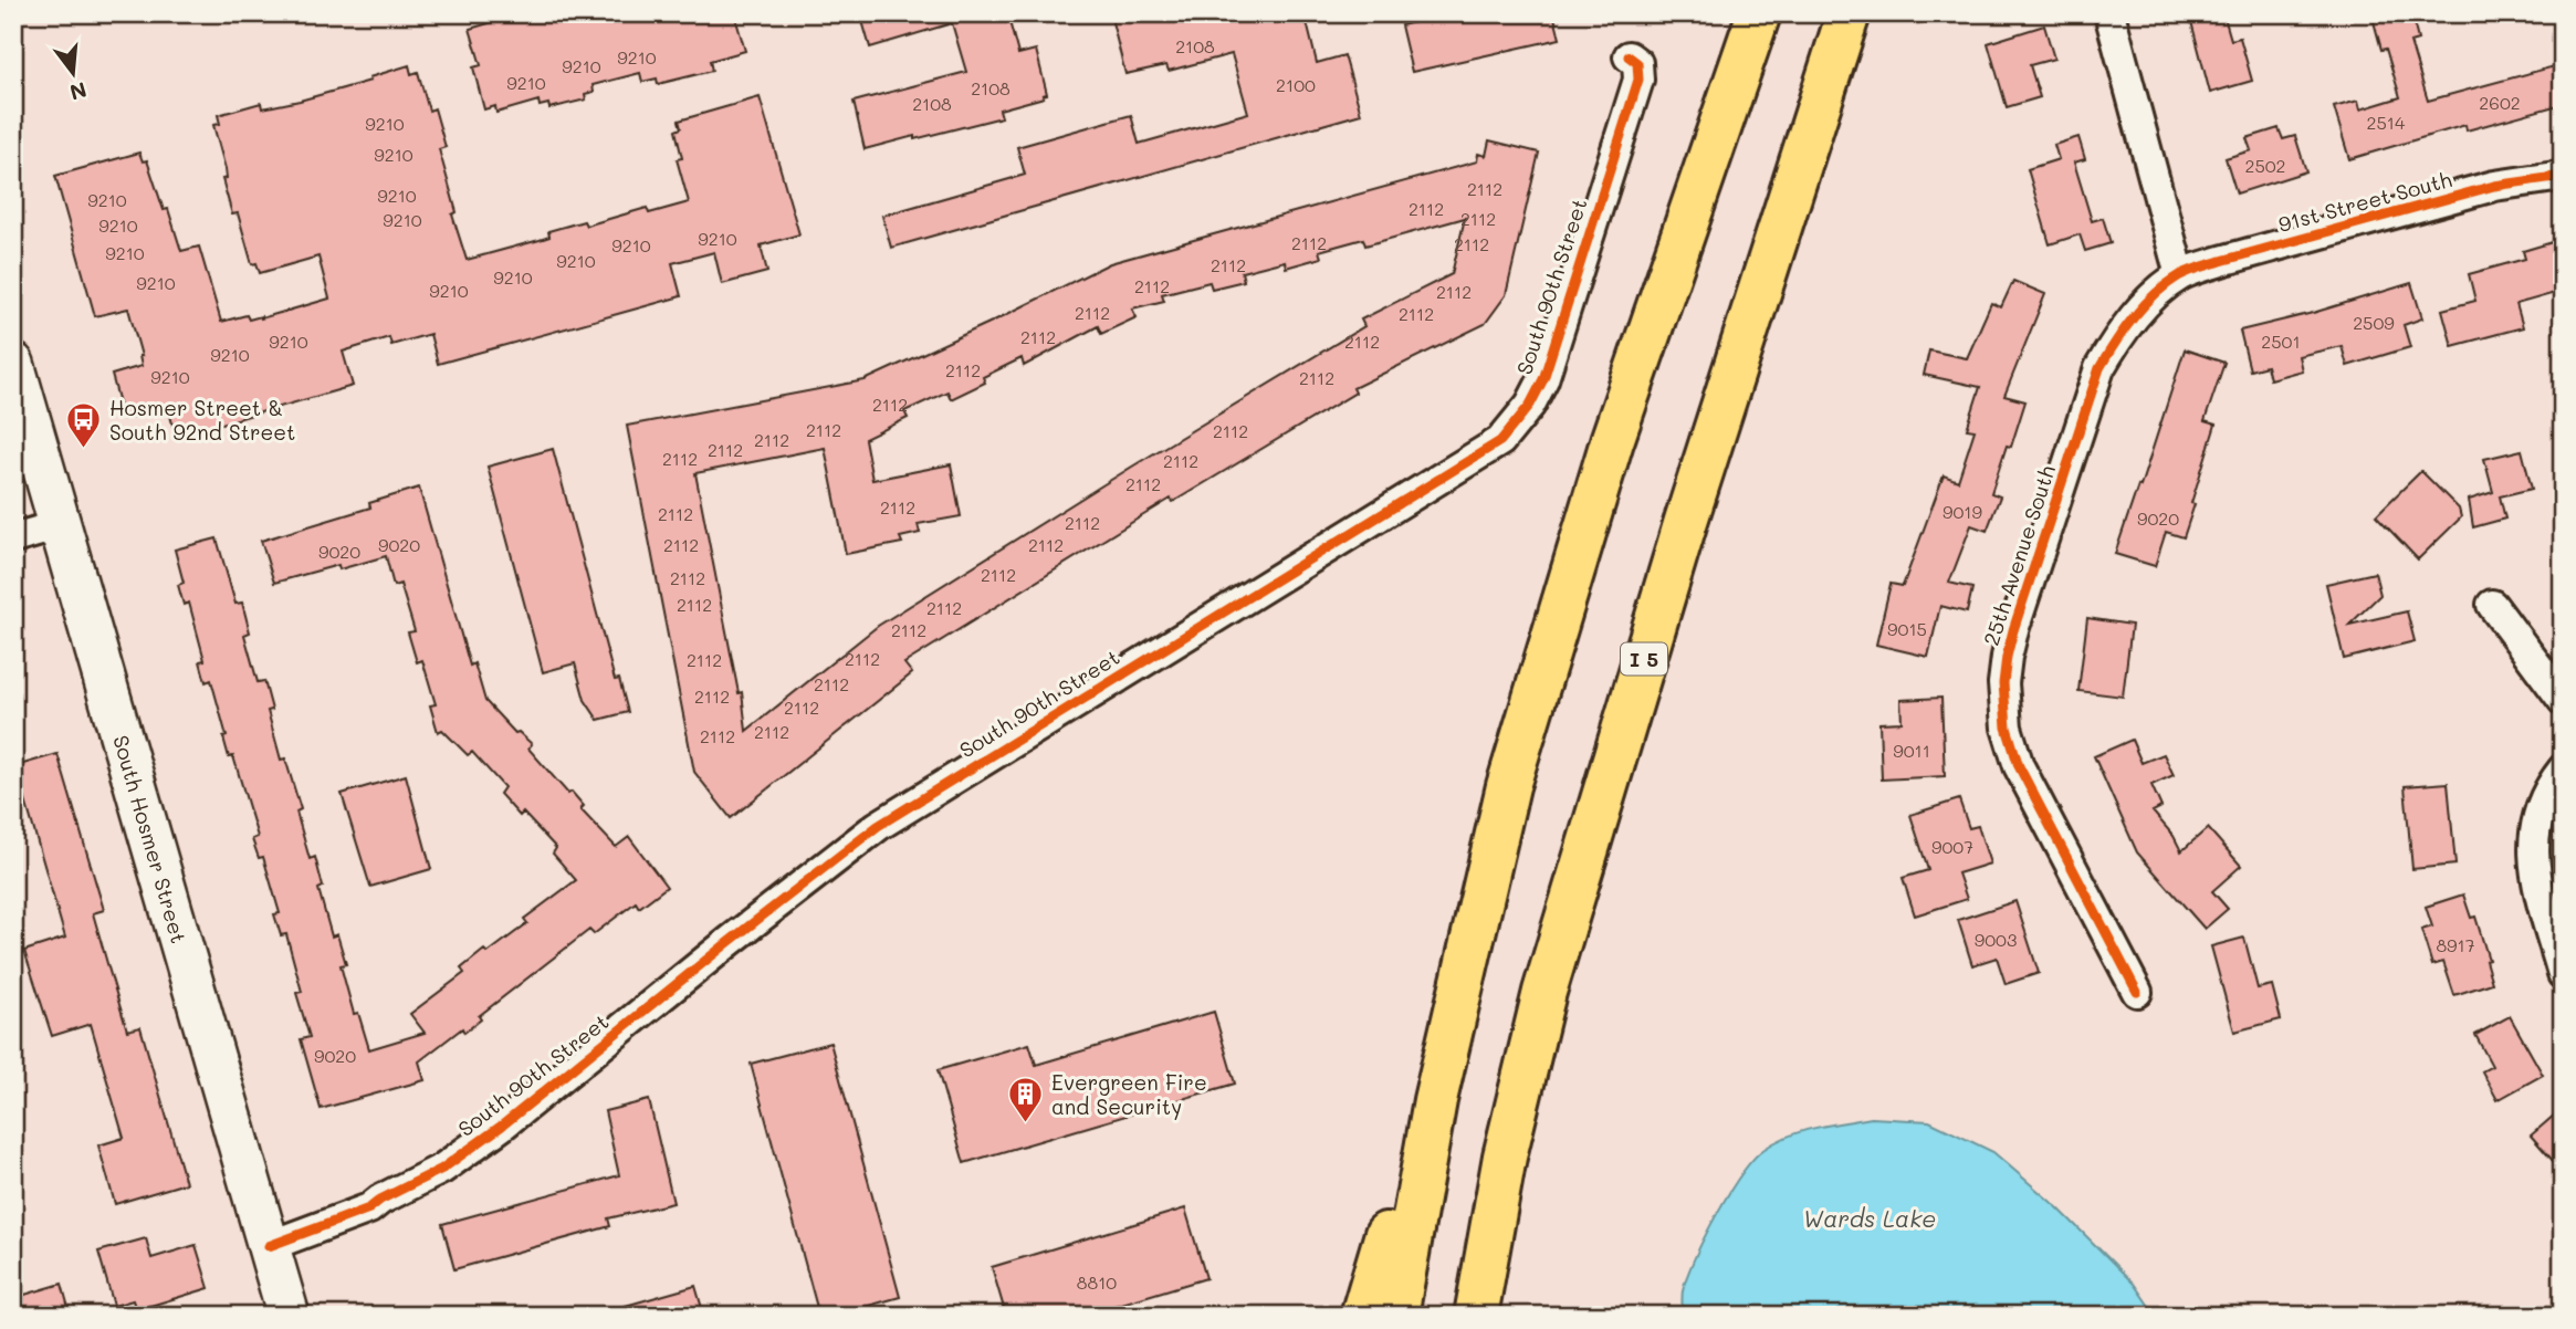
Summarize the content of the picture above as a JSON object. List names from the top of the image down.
{
  "streets": {
    "highway": ["I 5"],
    "main road": ["South Hosmer Street"],
    "street": ["91st Street South", "South 90th Street", "25th Avenue South"]
  },
  "crossings": [
    ["91st Street South", "25th Avenue South"],
    ["South 90th Street", "South Hosmer Street"]
  ],
  "water": ["Wards Lake"],
  "places": {
    "bus stop": ["Hosmer Street & South 92nd Street"],
    "building": ["Evergreen Fire and Security"]
  },
  "house_numbers": [
    "2108",
    "9210",
    "9210",
    "9210",
    "2100",
    "2108",
    "2602",
    "2108",
    "2514",
    "9210",
    "9210",
    "2502",
    "2112",
    "9210",
    "9210",
    "2112",
    "2112",
    "9210",
    "9210",
    "9210",
    "2112",
    "2112",
    "9210",
    "9210",
    "9210",
    "2112",
    "9210",
    "9210",
    "2112",
    "9210",
    "2112",
    "2112",
    "2112",
    "2509",
    "2112",
    "9210",
    "2112",
    "2501",
    "9210",
    "2112",
    "9210",
    "2112",
    "2112",
    "2112",
    "2112",
    "2112",
    "2112",
    "2112",
    "2112",
    "2112",
    "2112",
    "9019",
    "2112",
    "9020",
    "2112",
    "9020",
    "2112",
    "2112",
    "9020",
    "2112",
    "2112",
    "2112",
    "2112",
    "9015",
    "2112",
    "2112",
    "2112",
    "2112",
    "2112",
    "2112",
    "2112",
    "2112",
    "9011",
    "9007",
    "9003",
    "8917",
    "9020",
    "8810"
  ],
  "north": "bottom"
}
